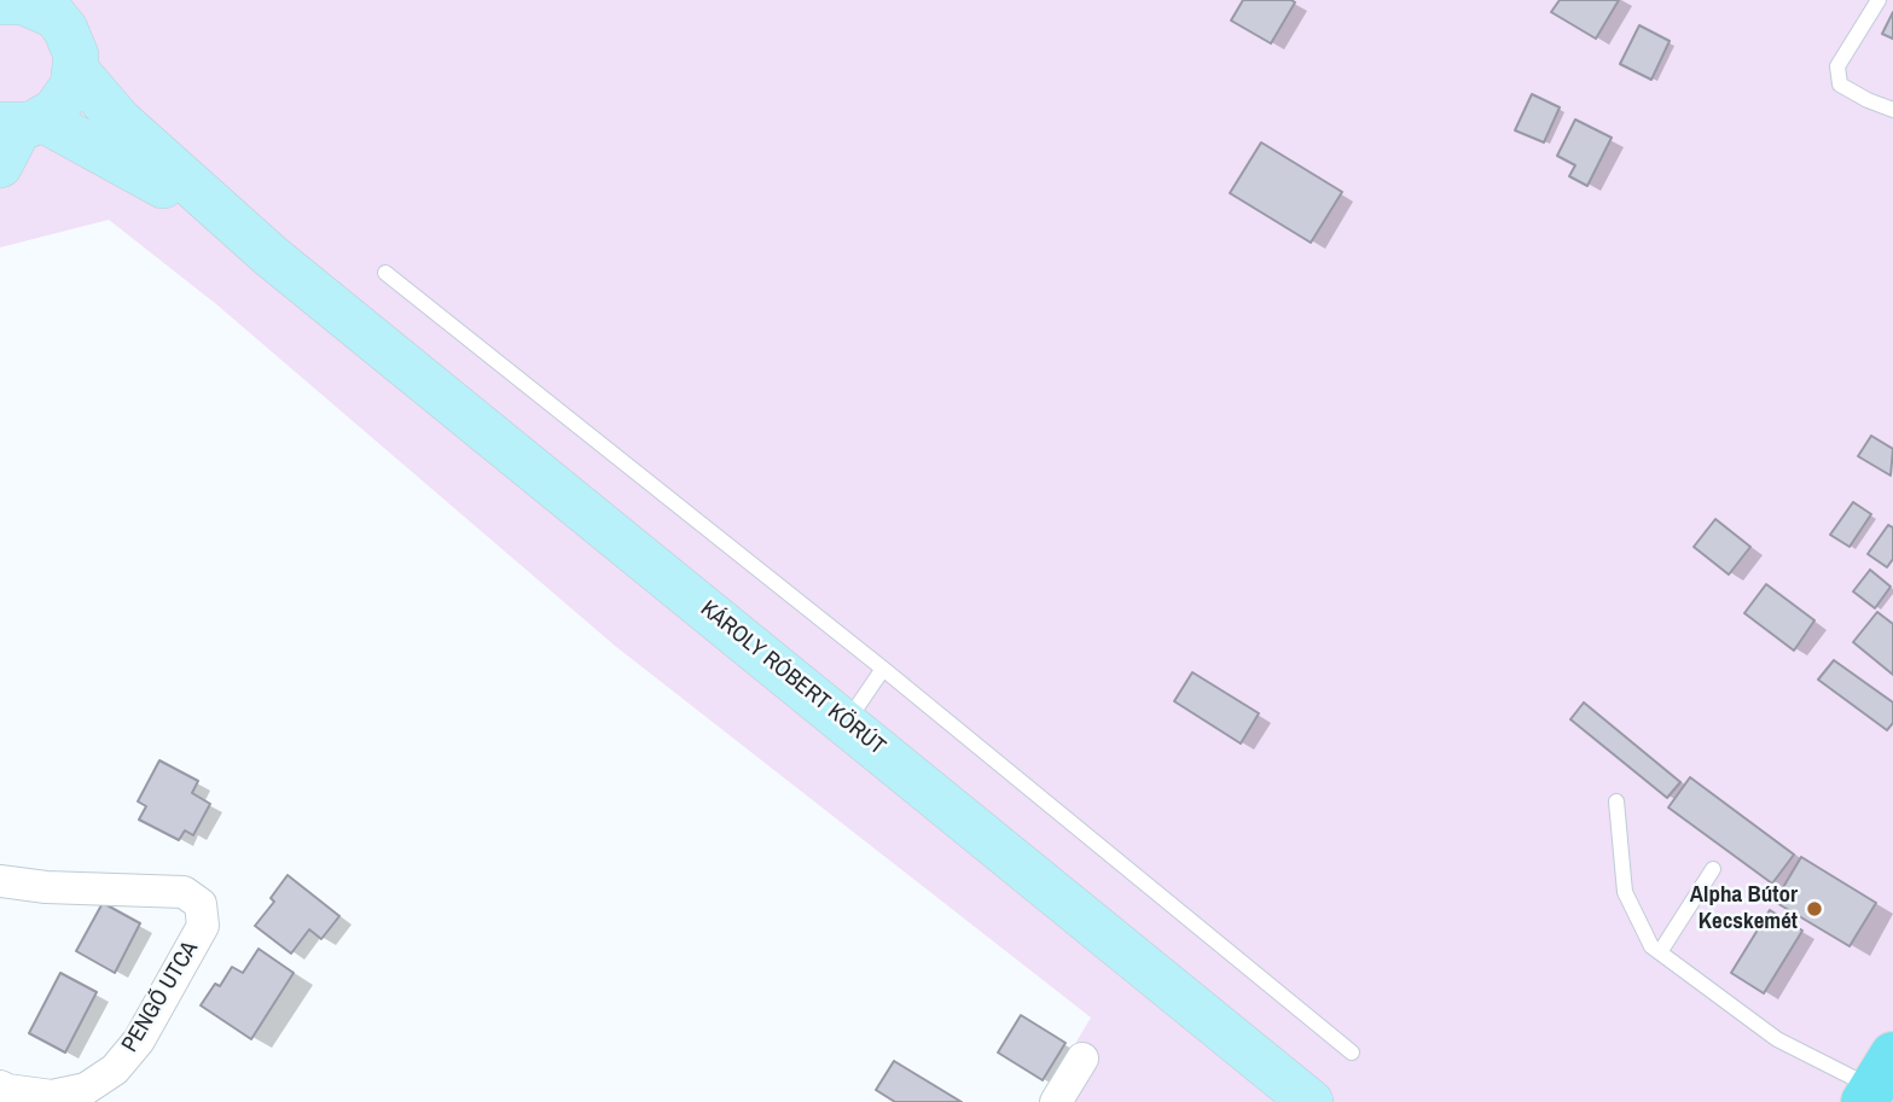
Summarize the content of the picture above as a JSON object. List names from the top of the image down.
{
  "streets": {
    "street": ["KÁROLY RÓBERT KÖRÚT", "PENGŐ UTCA"]
  },
  "places": ["Alpha Bútor Kecskemét"]
}
